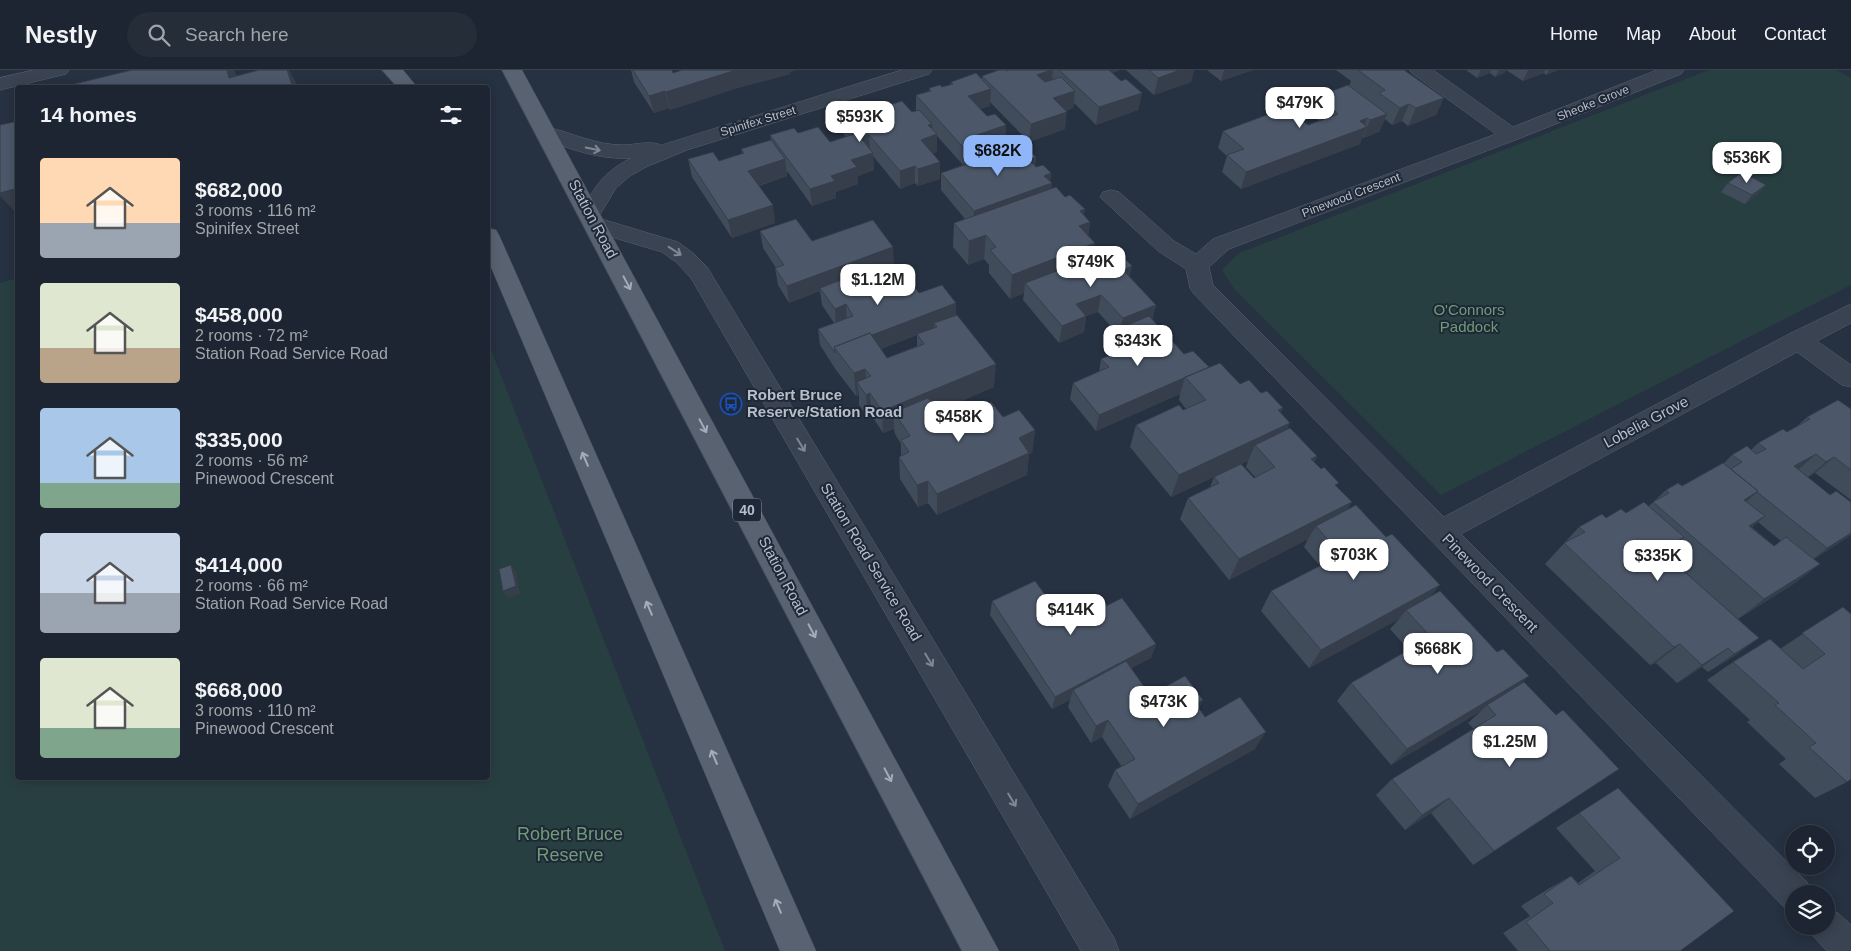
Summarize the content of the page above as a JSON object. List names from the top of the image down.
{
  "streets": {
    "main road": ["Station Road", "40"],
    "street": [
      "Sheoke Grove",
      "Spinifex Street",
      "Pinewood Crescent",
      "Lobelia Grove",
      "Station Road Service Road"
    ]
  },
  "crossings": [
    ["Sheoke Grove", "Pinewood Crescent"],
    ["Spinifex Street", "Station Road"],
    ["Spinifex Street", "Station Road Service Road"],
    ["Pinewood Crescent", "Lobelia Grove"],
    ["Station Road", "Station Road Service Road"]
  ],
  "one_way": ["Station Road Service Road"],
  "parks": ["O'Connors Paddock", "Robert Bruce Reserve"],
  "places": {
    "bus stop": ["Robert Bruce Reserve/Station Road"]
  },
  "page": {
    "header": "Nestly",
    "search": "Search here",
    "nav": [
      "Home",
      "Map",
      "About",
      "Contact"
    ],
    "heading": "14 homes",
    "price": [
      "$479K",
      "$593K",
      "$682K",
      "$536K",
      "$749K",
      "$1.12M",
      "$343K",
      "$458K",
      "$703K",
      "$335K",
      "$414K",
      "$668K",
      "$473K",
      "$1.25M"
    ],
    "list": [
      {
        "name": "$682,000",
        "note": "3 rooms · 116 m² · Spinifex Street"
      },
      {
        "name": "$458,000",
        "note": "2 rooms · 72 m² · Station Road Service Road"
      },
      {
        "name": "$335,000",
        "note": "2 rooms · 56 m² · Pinewood Crescent"
      },
      {
        "name": "$414,000",
        "note": "2 rooms · 66 m² · Station Road Service Road"
      },
      {
        "name": "$668,000",
        "note": "3 rooms · 110 m² · Pinewood Crescent"
      }
    ]
  }
}
